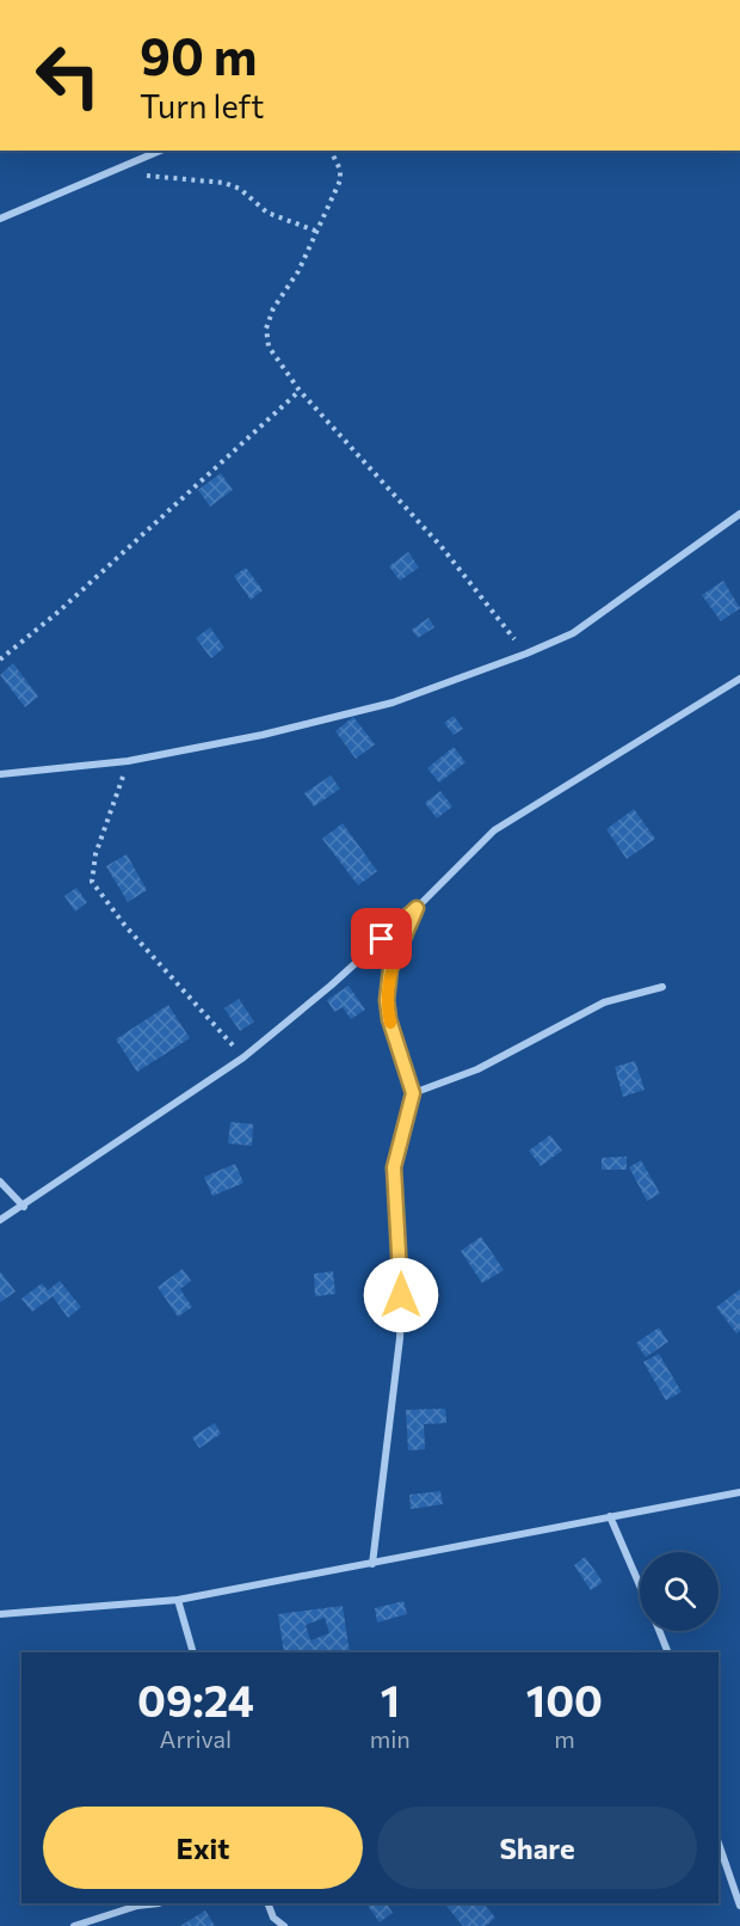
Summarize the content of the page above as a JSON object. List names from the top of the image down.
{
  "page": {
    "turn": ["90 m", "Turn left"],
    "eta": [
      "09:24",
      "Arrival",
      "1",
      "min",
      "100",
      "m"
    ],
    "buttons": ["Exit", "Share"]
  }
}
